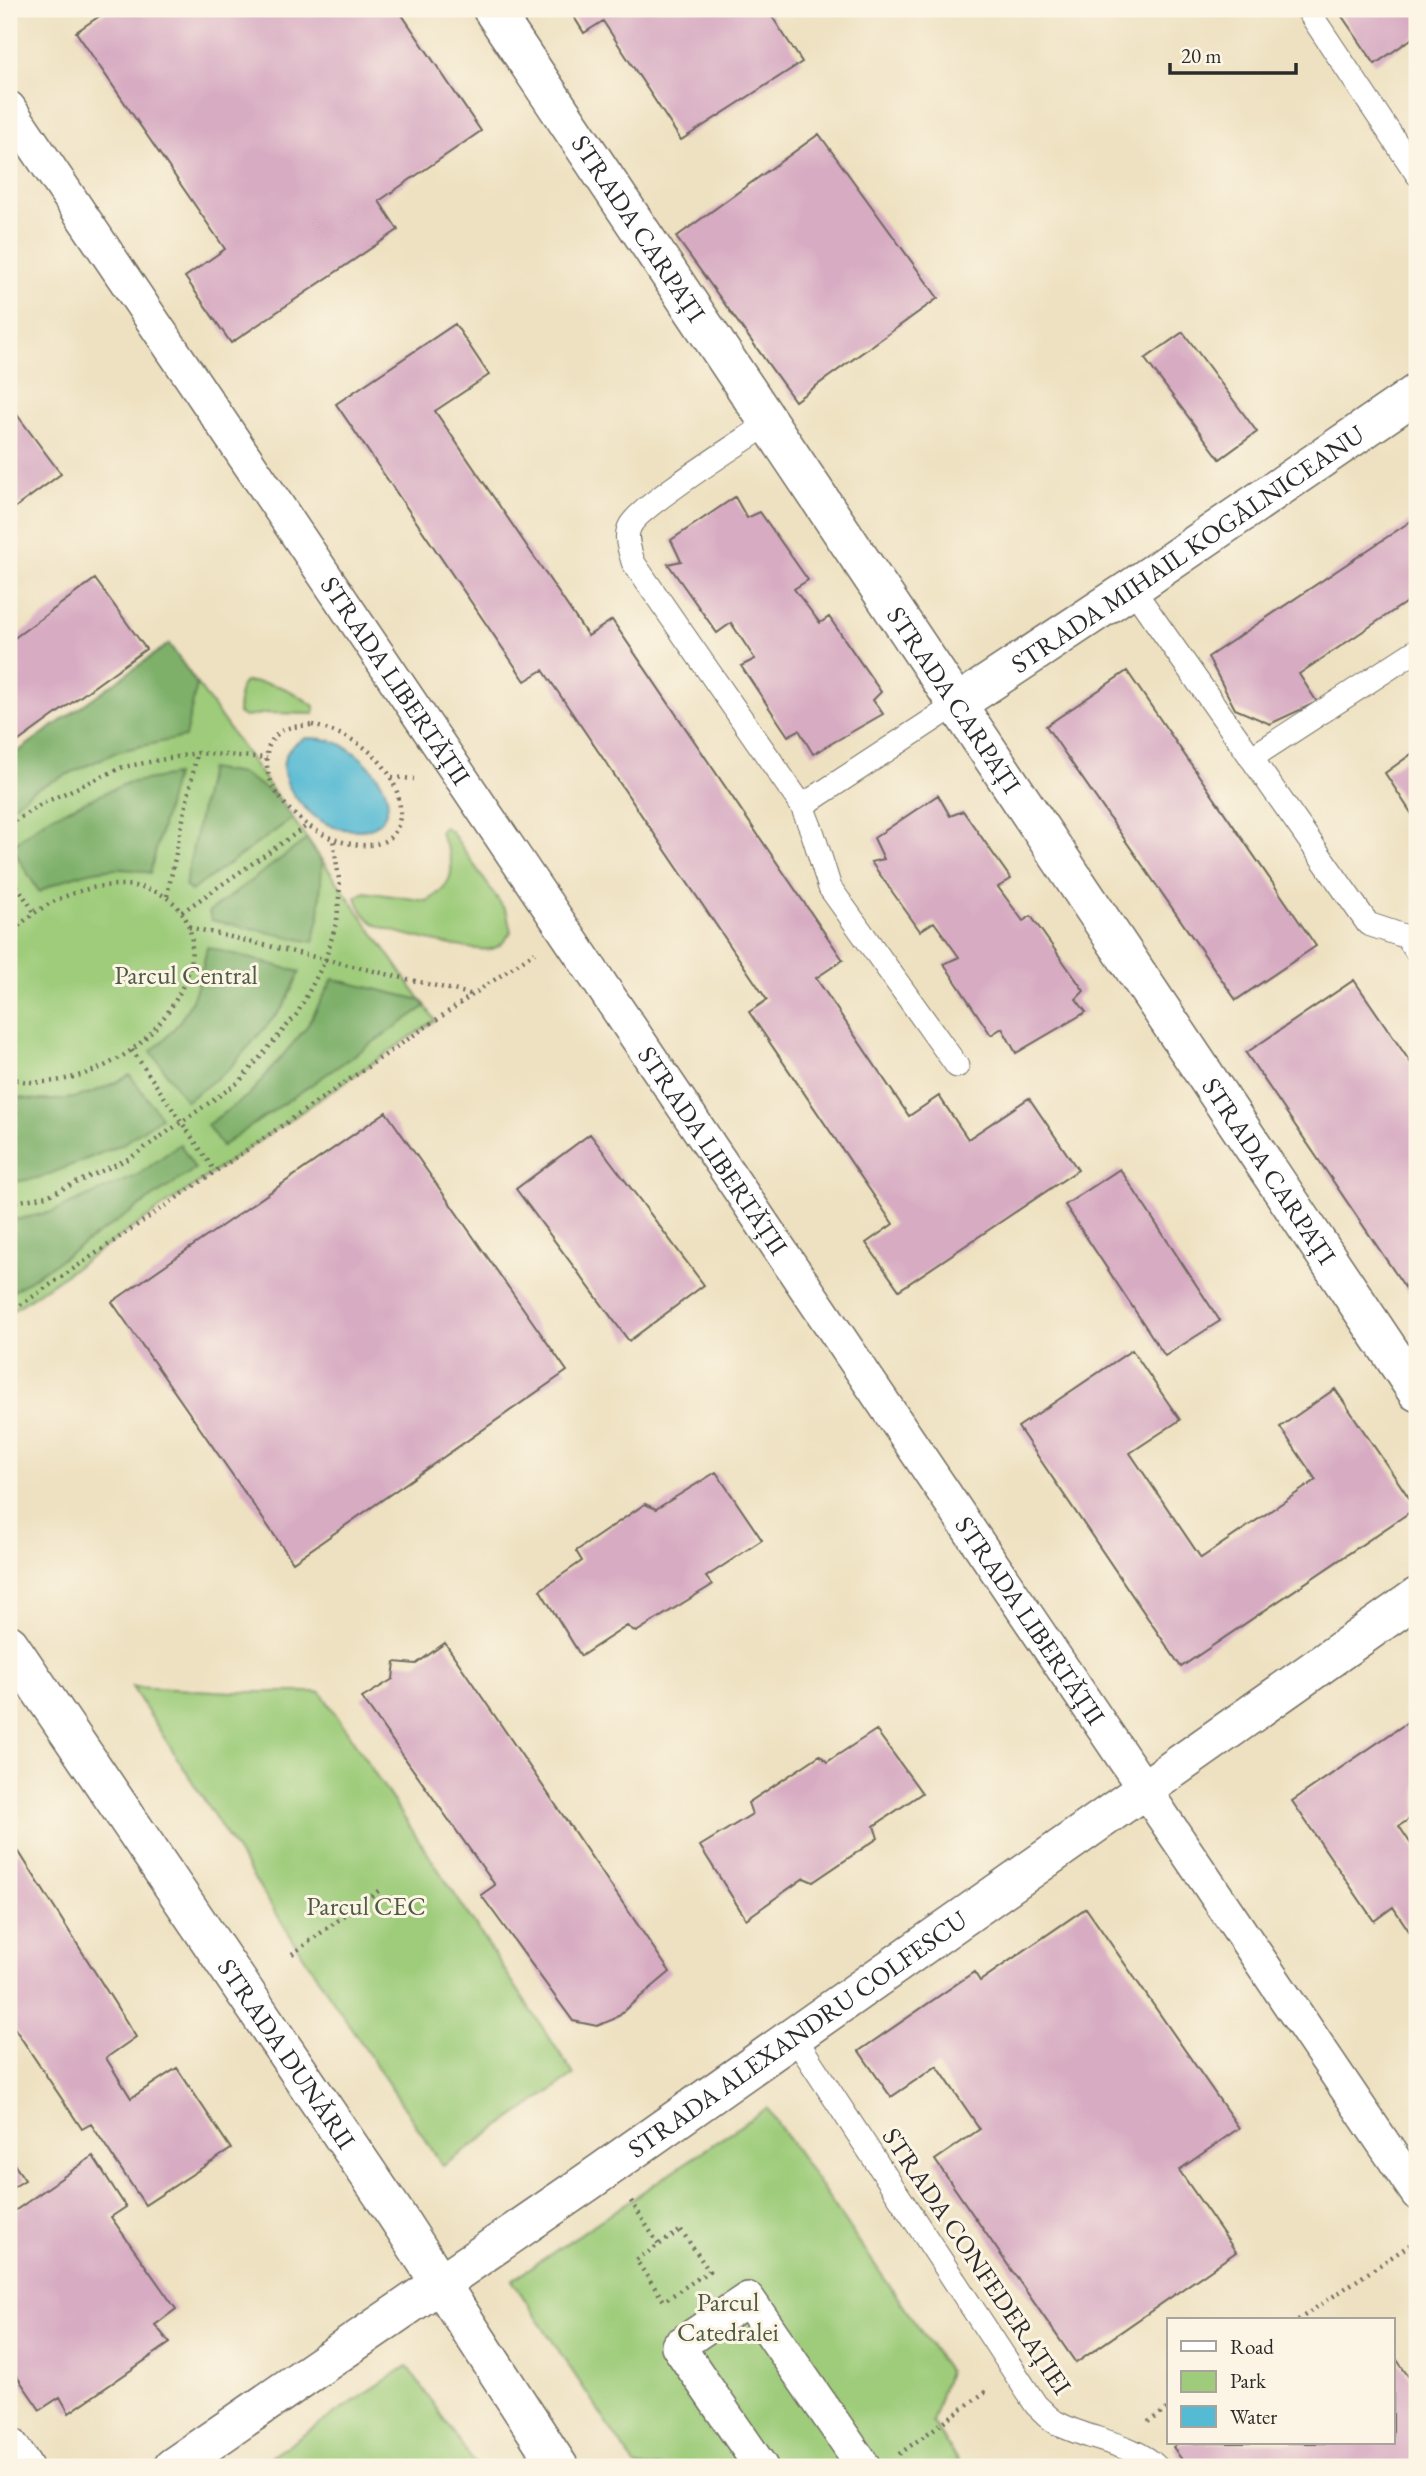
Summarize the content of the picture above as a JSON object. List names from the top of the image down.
{
  "streets": {
    "street": [
      "STRADA CARPAȚI",
      "STRADA MIHAIL KOGĂLNICEANU",
      "STRADA LIBERTĂȚII",
      "STRADA ALEXANDRU COLFESCU",
      "STRADA DUNĂRII"
    ],
    "lane": ["STRADA CONFEDERAȚIEI"]
  },
  "crossings": [
    ["STRADA CARPAȚI", "STRADA MIHAIL KOGĂLNICEANU"],
    ["STRADA LIBERTĂȚII", "STRADA ALEXANDRU COLFESCU"],
    ["STRADA ALEXANDRU COLFESCU", "STRADA DUNĂRII"],
    ["STRADA ALEXANDRU COLFESCU", "STRADA CONFEDERAȚIEI"]
  ],
  "parks": ["Parcul Central", "Parcul CEC", "Parcul Catedralei"],
  "legend": ["Road", "Park", "Water"],
  "scale_bar": "20 m"
}
